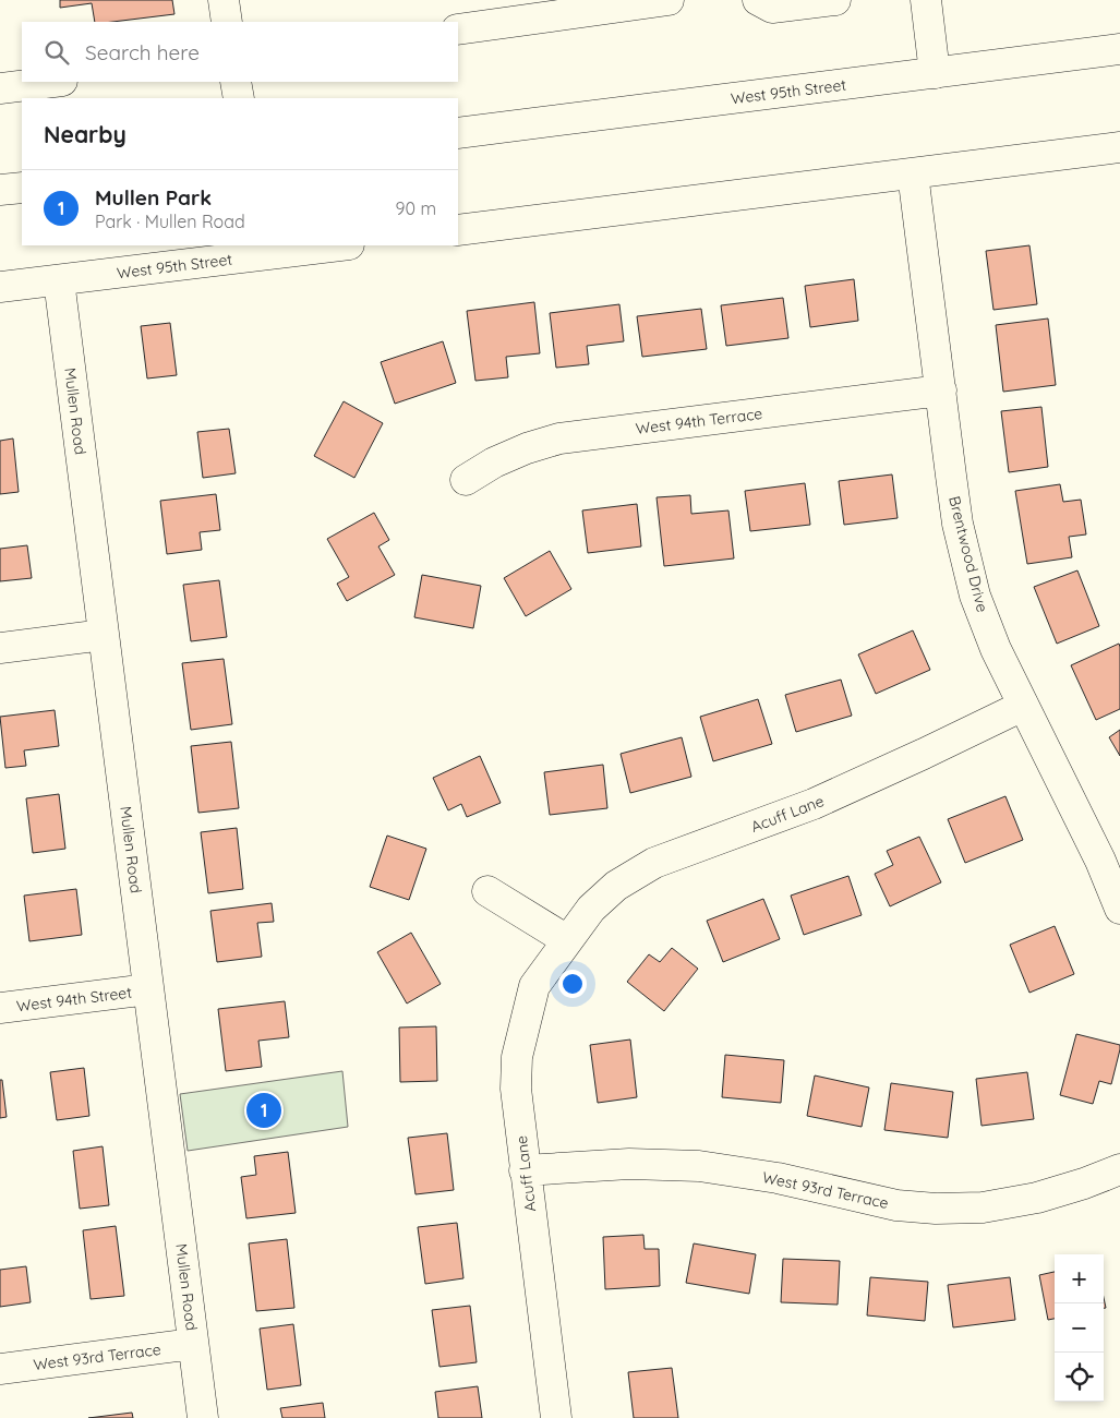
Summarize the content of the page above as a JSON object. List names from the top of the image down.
{
  "streets": {
    "street": [
      "West 95th Street",
      "Mullen Road",
      "West 94th Terrace",
      "Brentwood Drive",
      "Acuff Lane",
      "West 94th Street",
      "West 93rd Terrace"
    ]
  },
  "crossings": [
    ["West 95th Street", "Mullen Road"],
    ["Mullen Road", "West 94th Street"],
    ["Mullen Road", "West 93rd Terrace"],
    ["West 94th Terrace", "Brentwood Drive"],
    ["Brentwood Drive", "Acuff Lane"],
    ["Acuff Lane", "West 93rd Terrace"]
  ],
  "page": {
    "search": "Search here",
    "heading": "Nearby",
    "list": [
      {
        "mark": "1",
        "name": "Mullen Park",
        "note": "Park · Mullen Road",
        "value": "90 m"
      }
    ],
    "pins": "1",
    "map_buttons": ["+", "−"]
  }
}
